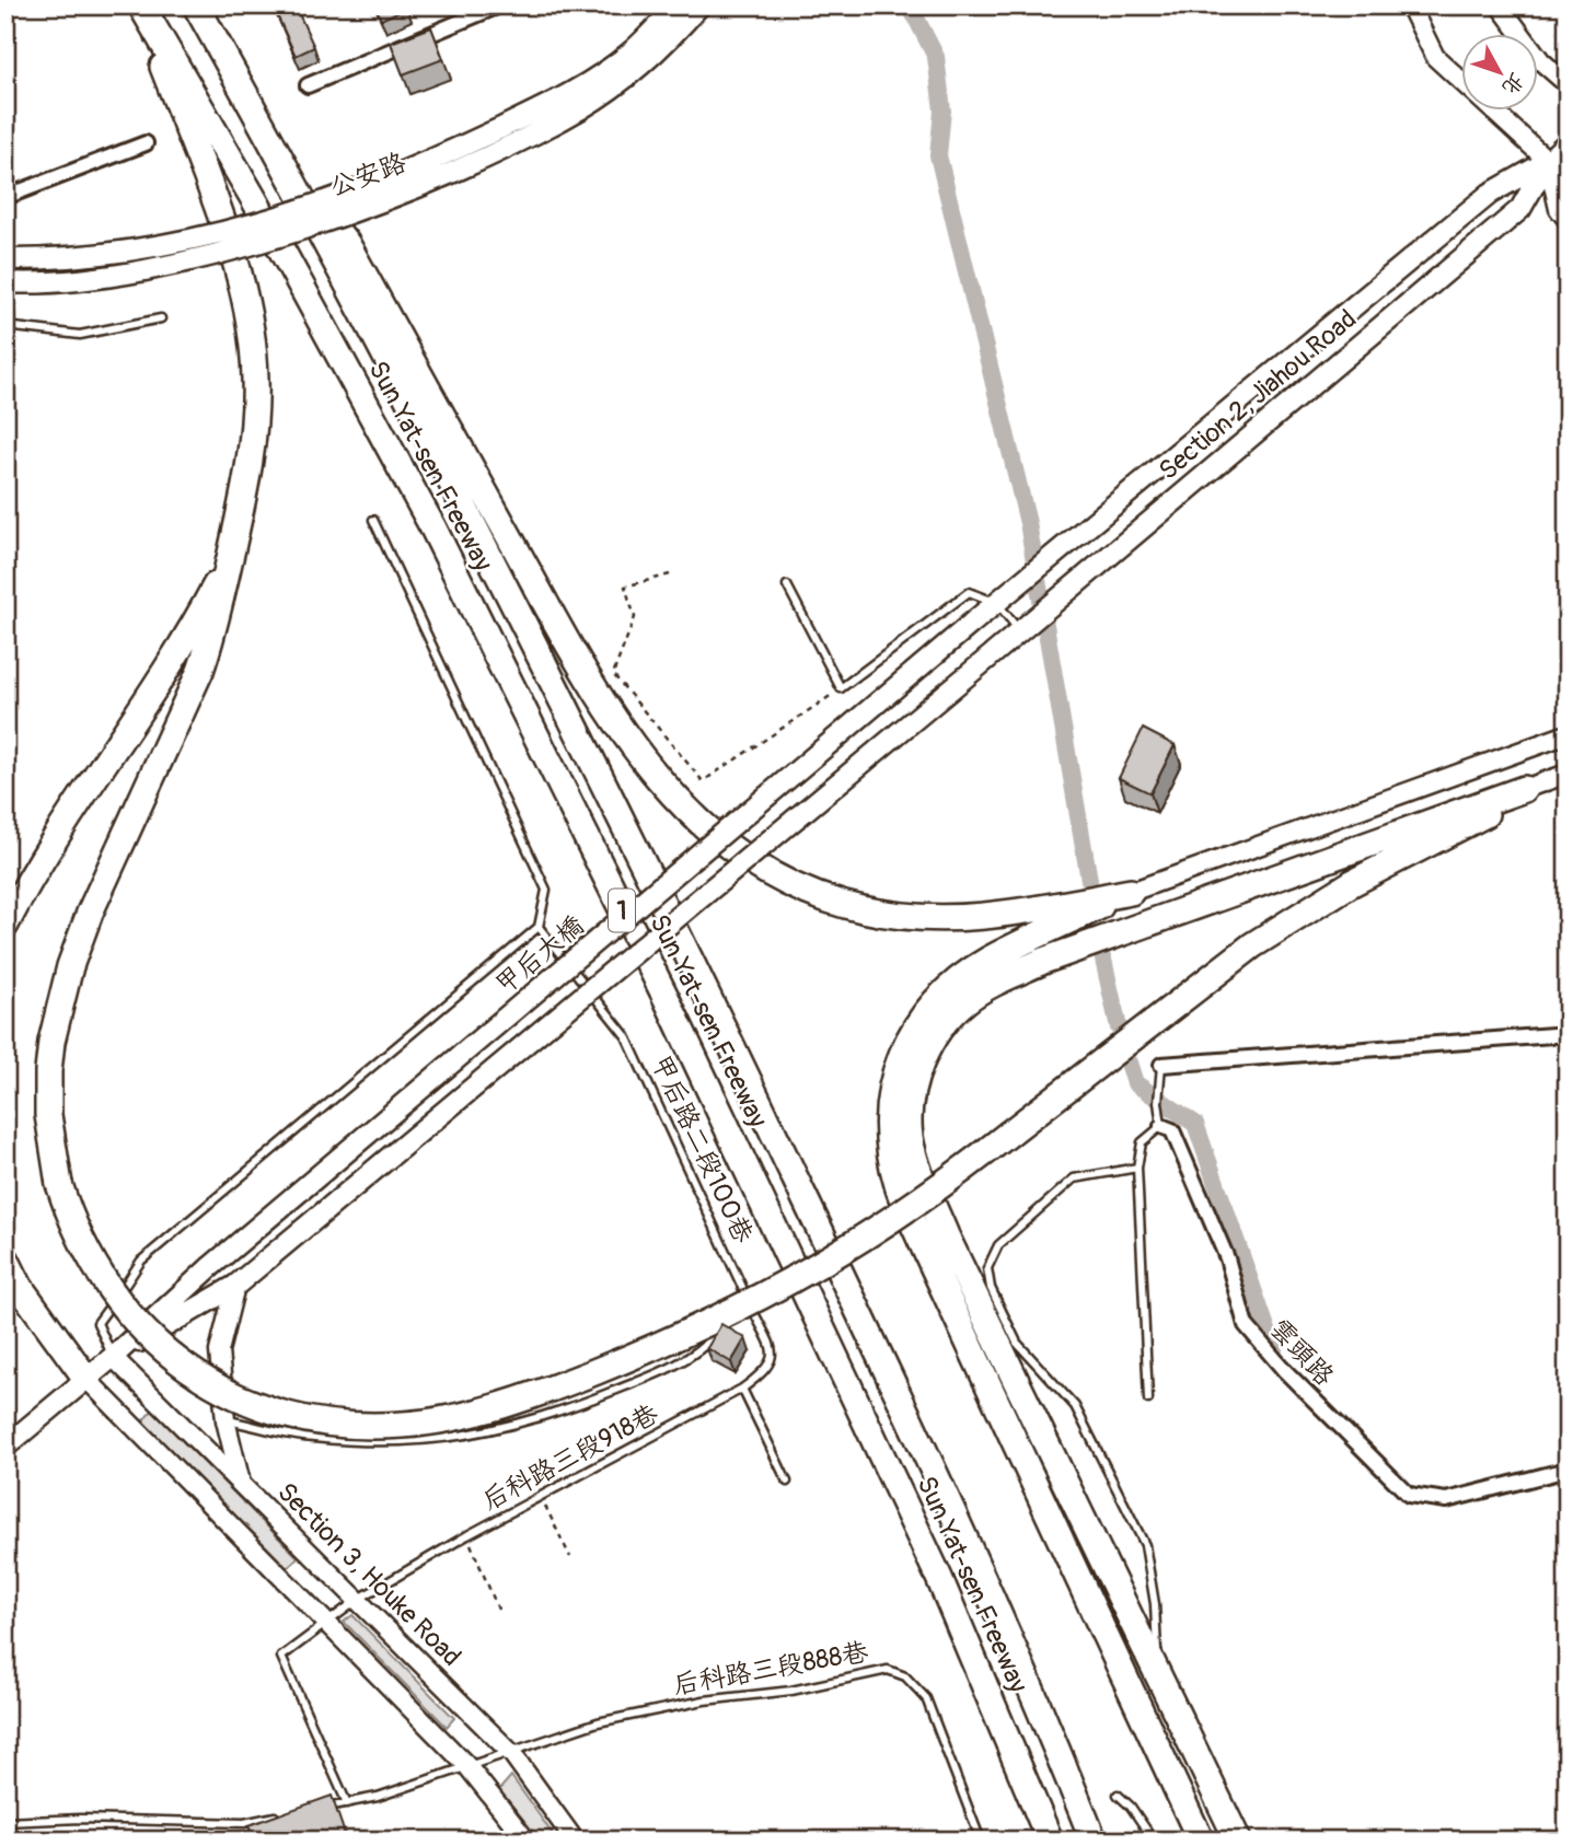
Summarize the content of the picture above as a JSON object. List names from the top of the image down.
{
  "streets": {
    "highway": ["Sun Yat-sen Freeway", "1"],
    "main road": ["公安路", "Section 2, Jiahou Road", "甲后大橋"],
    "street": ["雲頭路", "Section 3, Houke Road"],
    "lane": ["甲后路二段100巷", "后科路三段918巷", "后科路三段888巷"]
  },
  "crossings": [
    ["Section 2, Jiahou Road", "甲后大橋"],
    ["甲后大橋", "Section 3, Houke Road"],
    ["甲后路二段100巷", "后科路三段918巷"],
    ["后科路三段918巷", "Section 3, Houke Road"],
    ["后科路三段918巷", "后科路三段888巷"],
    ["Section 3, Houke Road", "后科路三段888巷"]
  ],
  "north": "bottom right"
}
